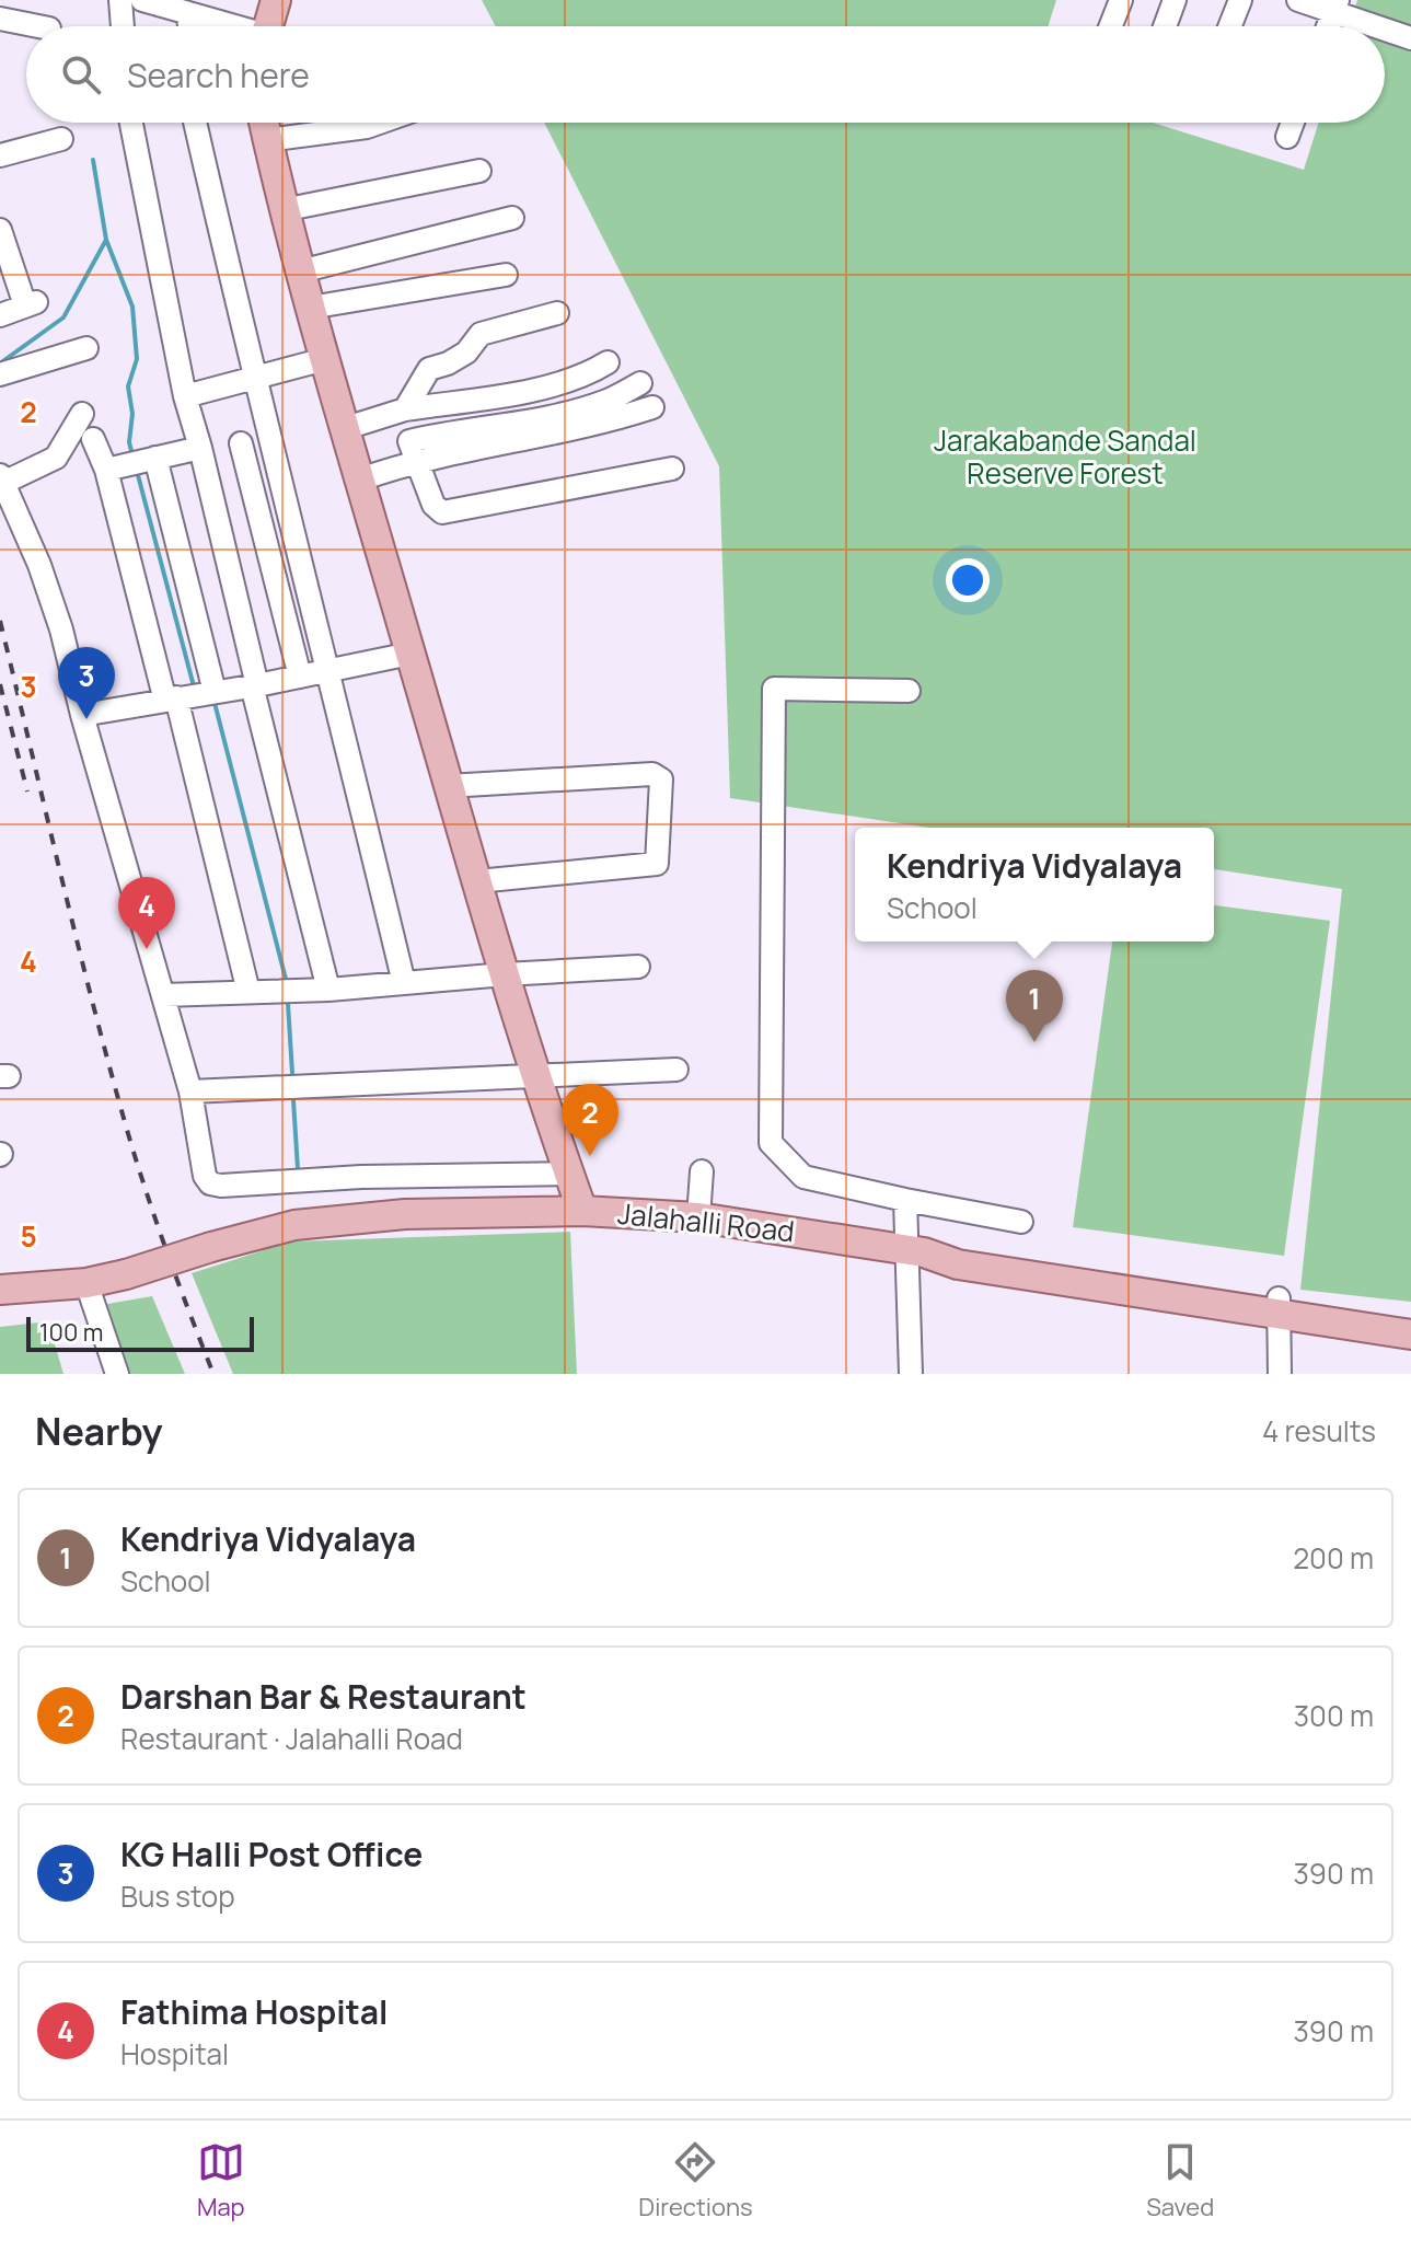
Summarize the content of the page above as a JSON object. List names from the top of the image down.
{
  "streets": {
    "main road": ["Jalahalli Road"]
  },
  "parks": ["Jarakabande Sandal Reserve Forest"],
  "scale_bar": "100 m",
  "page": {
    "search": "Search here",
    "pins": [
      "3",
      "4",
      "1",
      "2"
    ],
    "popup": ["Kendriya Vidyalaya", "School"],
    "scale": "100 m",
    "heading": ["Nearby", "4 results"],
    "list": [
      {
        "mark": "1",
        "name": "Kendriya Vidyalaya",
        "note": "School",
        "value": "200 m"
      },
      {
        "mark": "2",
        "name": "Darshan Bar & Restaurant",
        "note": "Restaurant · Jalahalli Road",
        "value": "300 m"
      },
      {
        "mark": "3",
        "name": "KG Halli Post Office",
        "note": "Bus stop",
        "value": "390 m"
      },
      {
        "mark": "4",
        "name": "Fathima Hospital",
        "note": "Hospital",
        "value": "390 m"
      }
    ],
    "nav": ["Map", "Directions", "Saved"]
  },
  "grid": {
    "rows": [
      "2",
      "3",
      "4",
      "5"
    ]
  }
}
